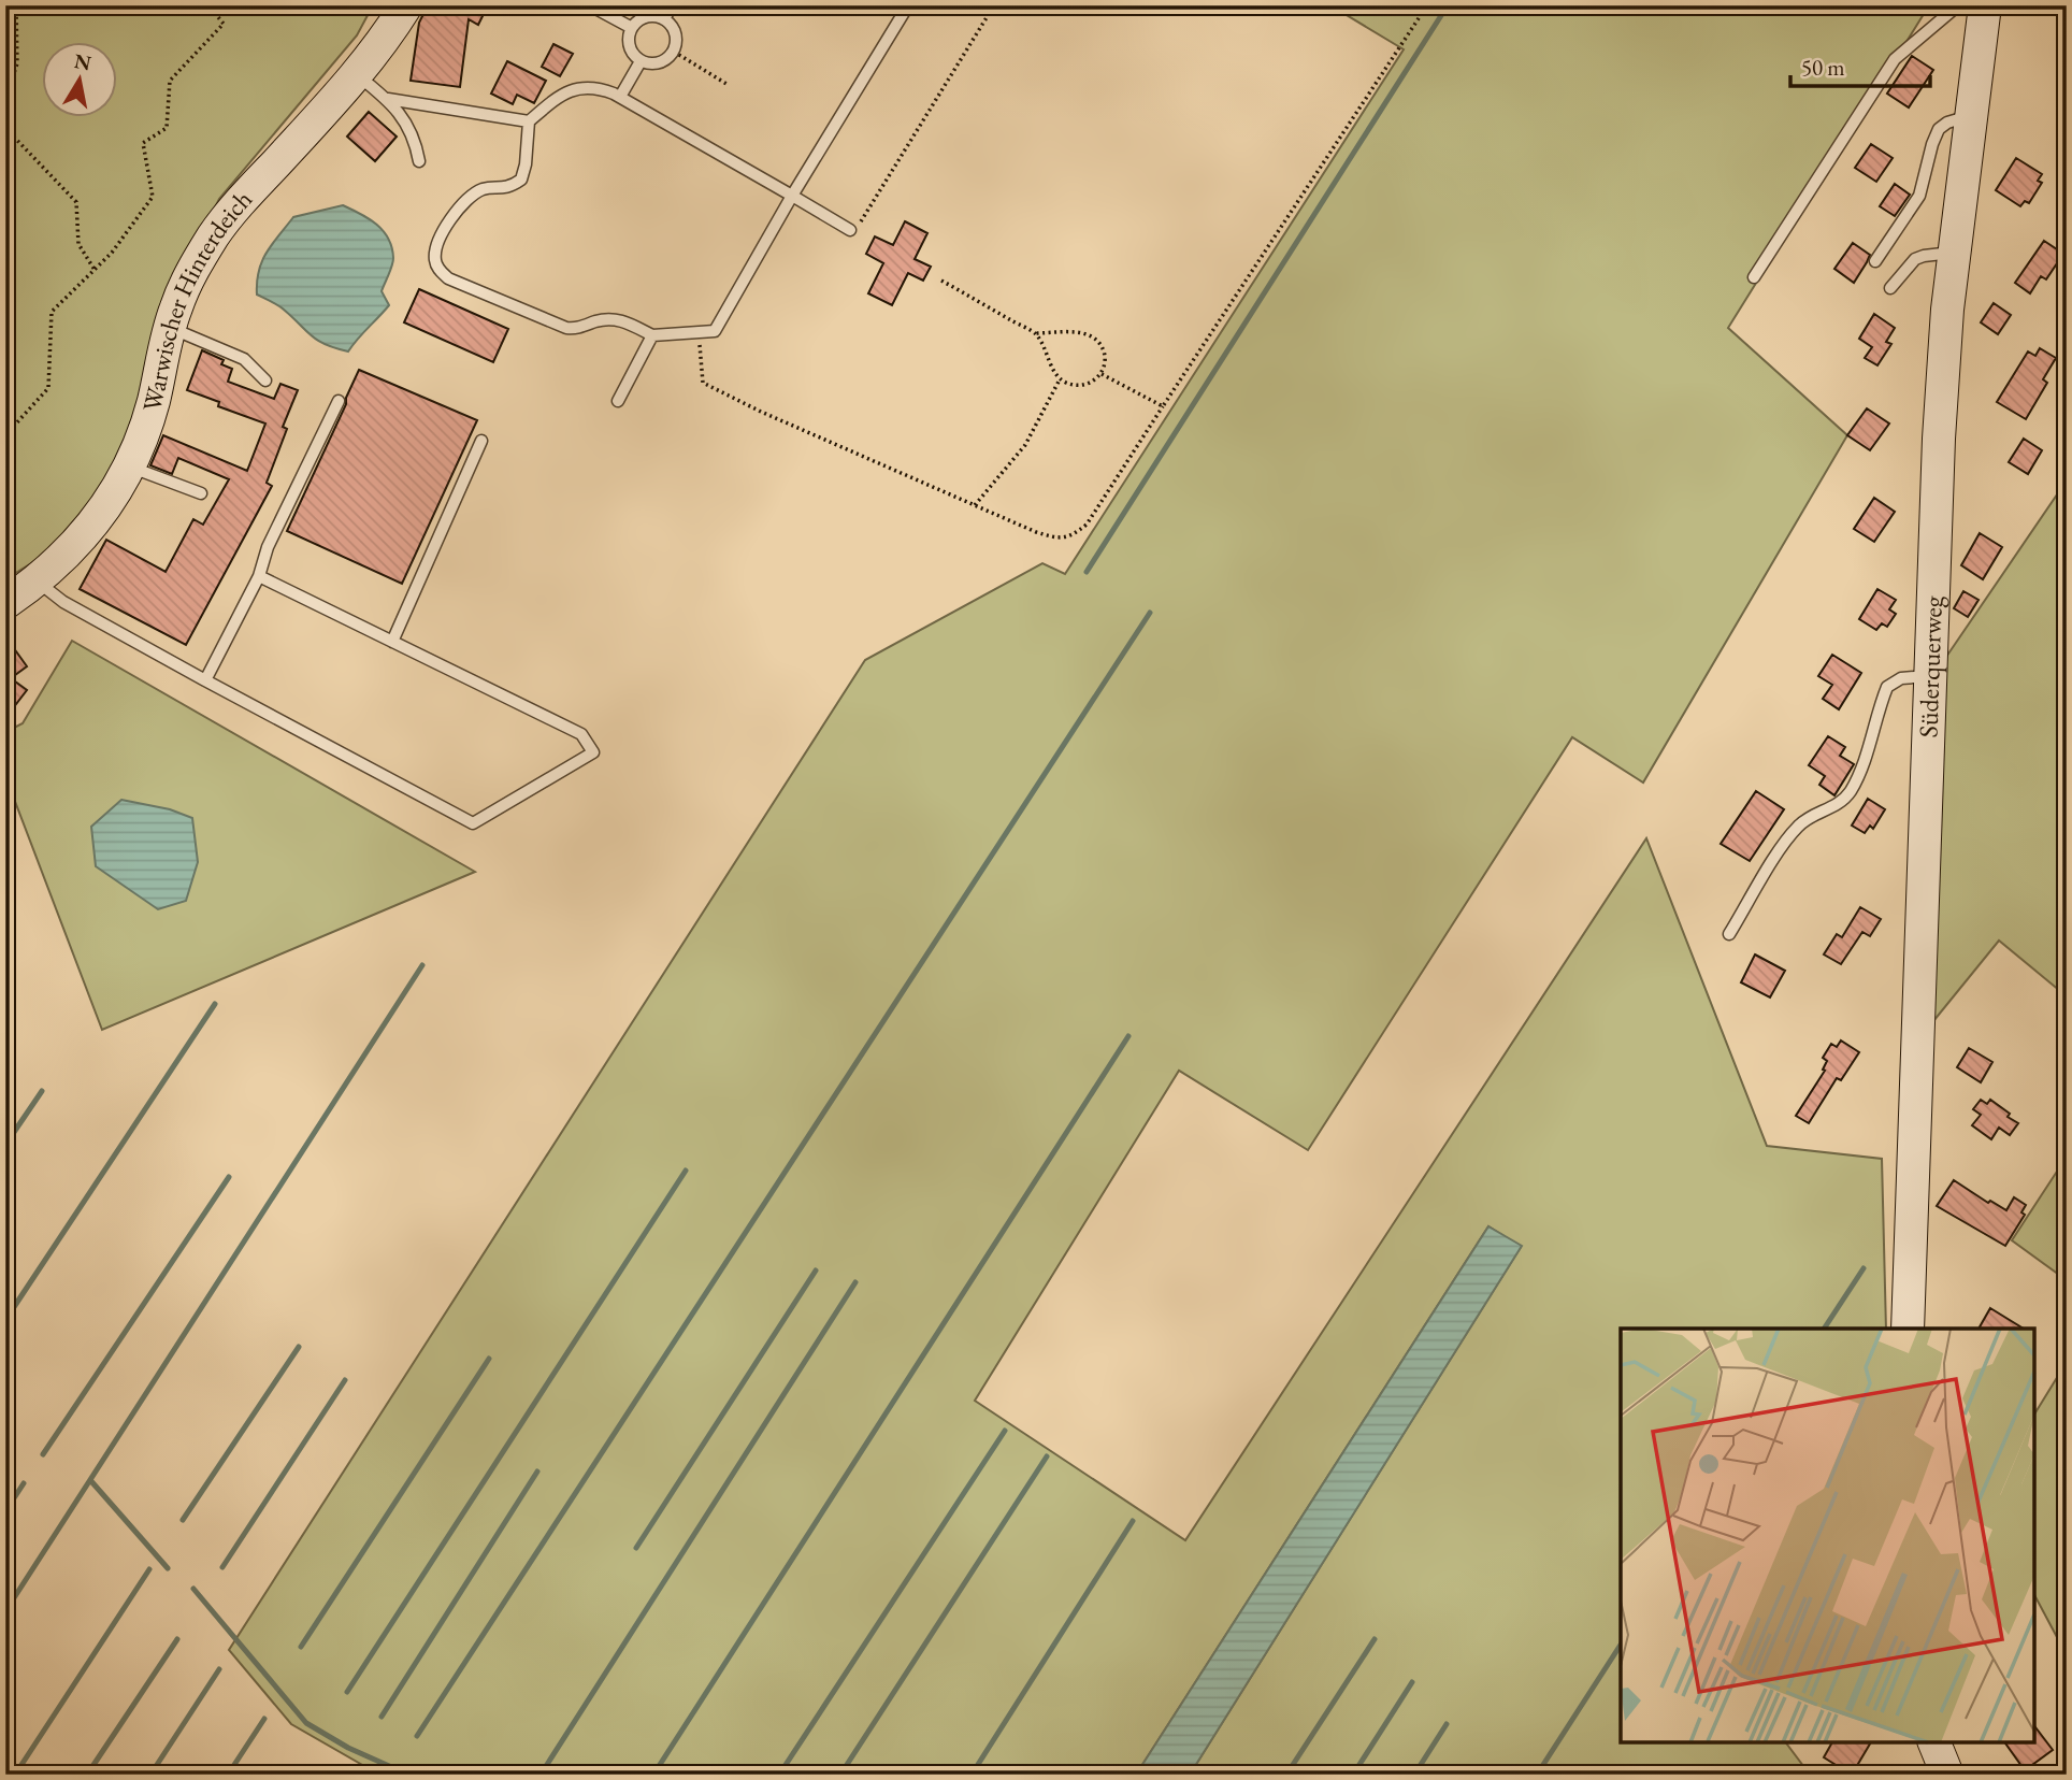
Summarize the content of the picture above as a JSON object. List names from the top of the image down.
{
  "streets": {
    "street": ["Warwischer Hinterdeich", "Süderquerweg"]
  },
  "scale_bar": "50 m",
  "north": "top"
}
